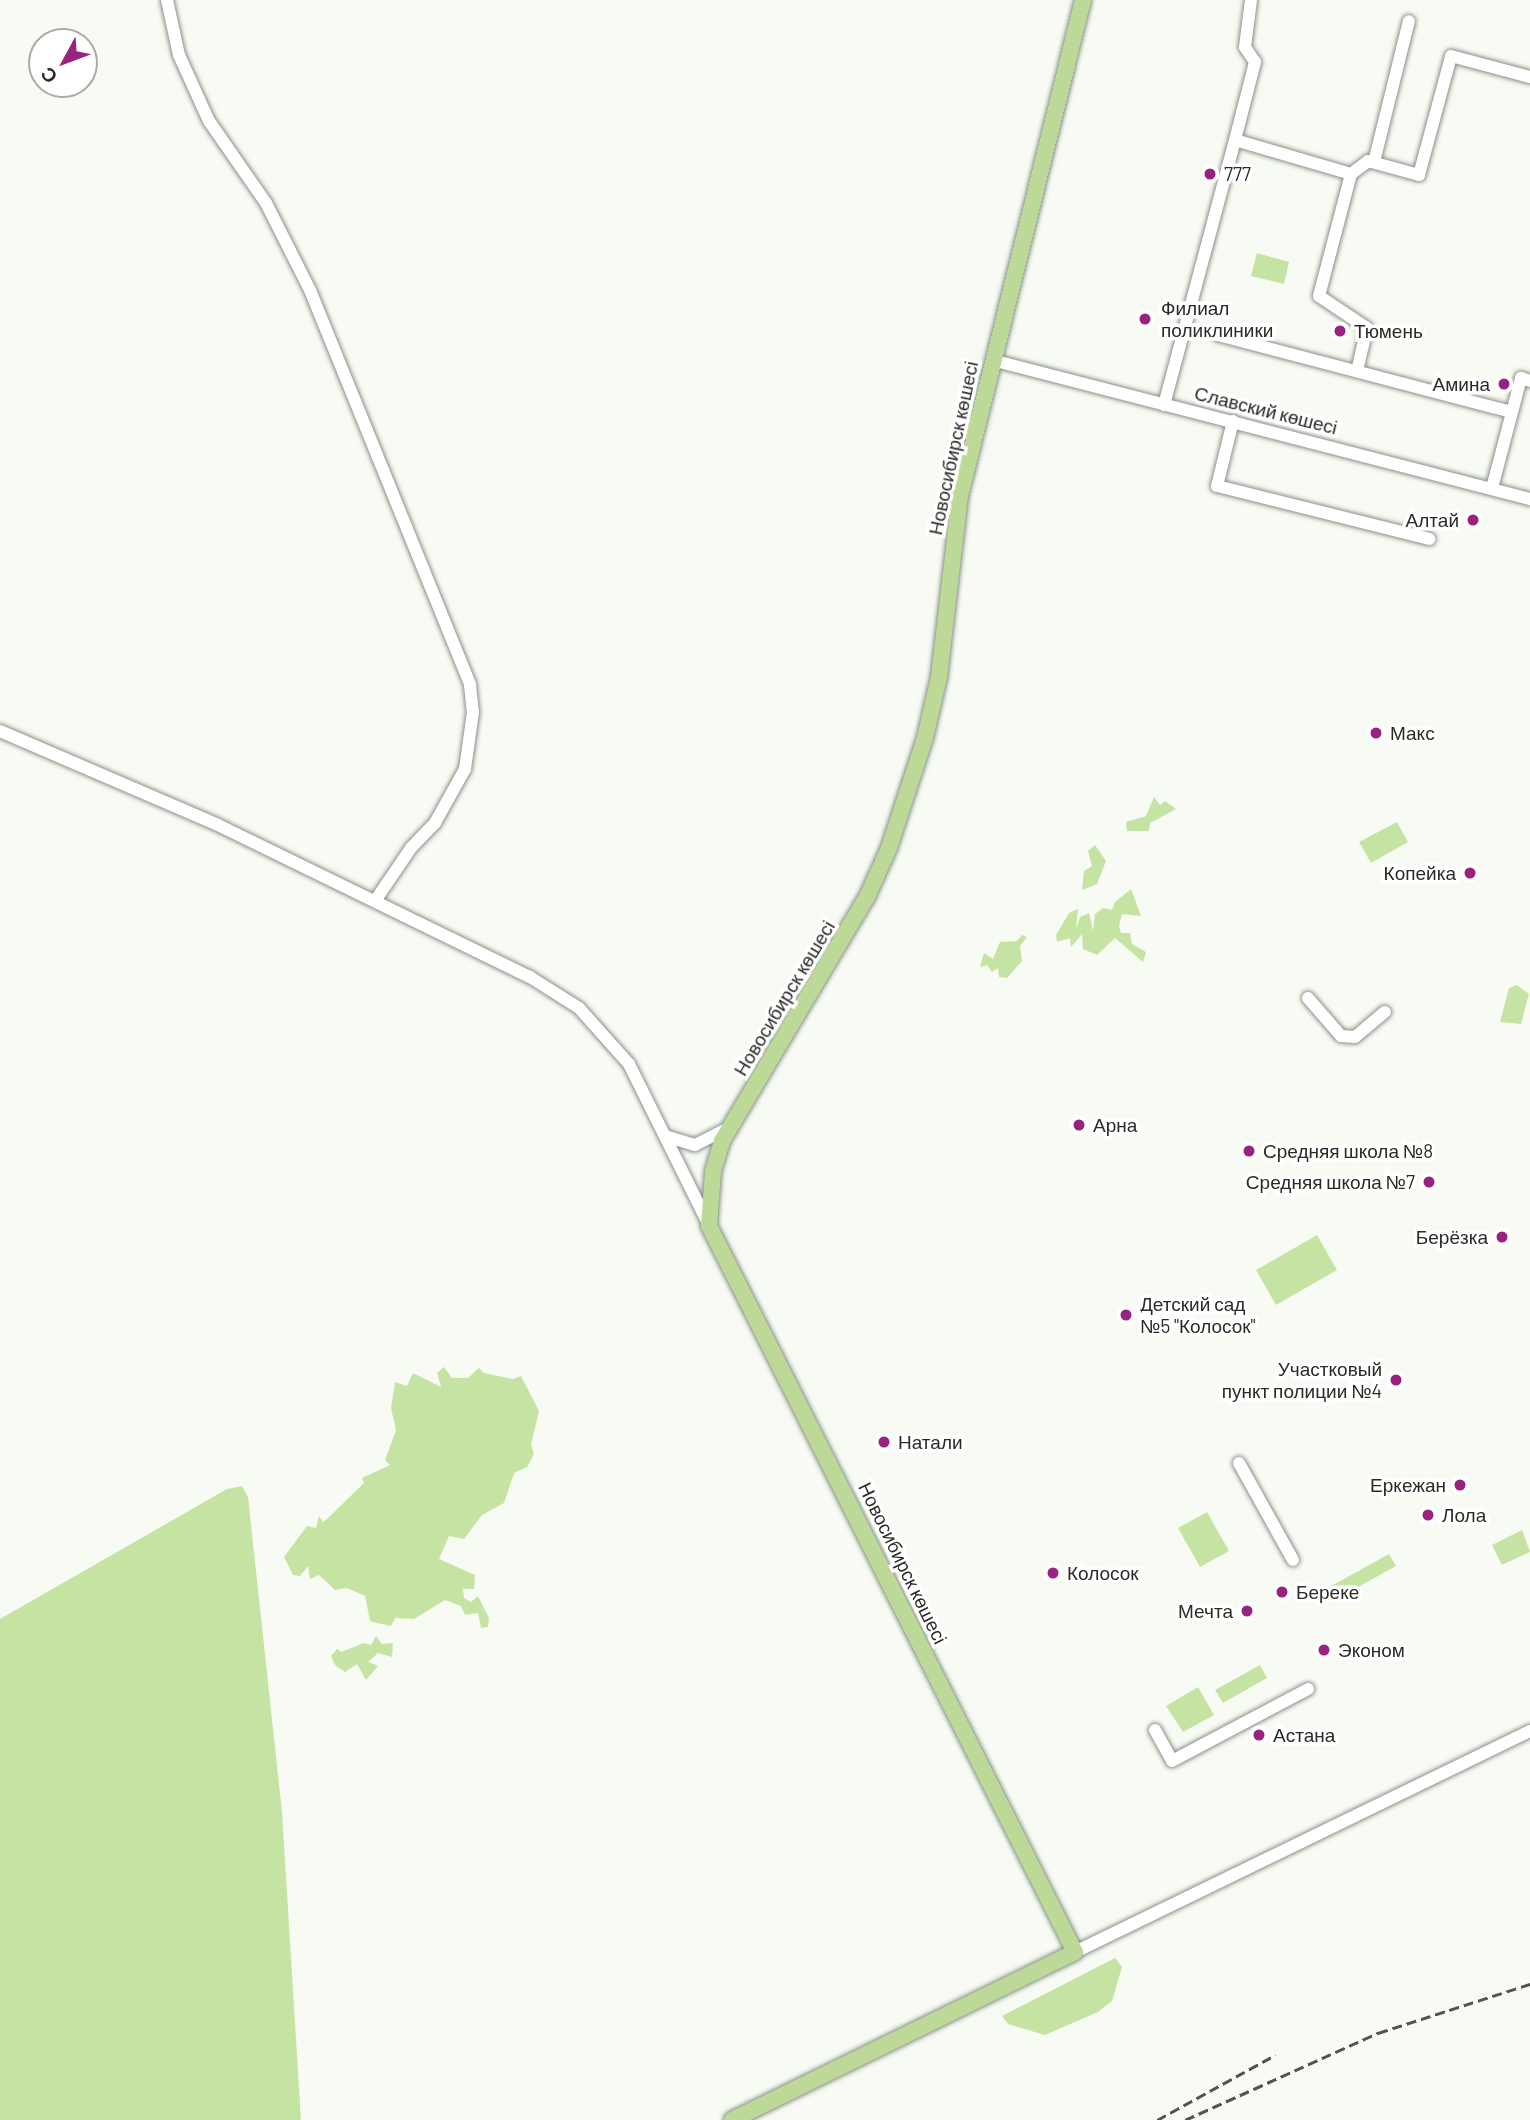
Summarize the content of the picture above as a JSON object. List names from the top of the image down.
{
  "streets": {
    "main road": ["Новосибирск көшесі"],
    "street": ["Славский көшесі"]
  },
  "crossings": [
    ["Славский көшесі", "Новосибирск көшесі"]
  ],
  "places": [
    "777",
    "Филиал поликлиники",
    "Тюмень",
    "Амина",
    "Алтай",
    "Макс",
    "Копейка",
    "Арна",
    "Средняя школа №8",
    "Средняя школа №7",
    "Берёзка",
    "Детский сад №5 \"Колосок\"",
    "Участковый пункт полиции №4",
    "Натали",
    "Еркежан",
    "Лола",
    "Колосок",
    "Береке",
    "Мечта",
    "Эконом",
    "Астана"
  ],
  "north": "bottom left"
}
